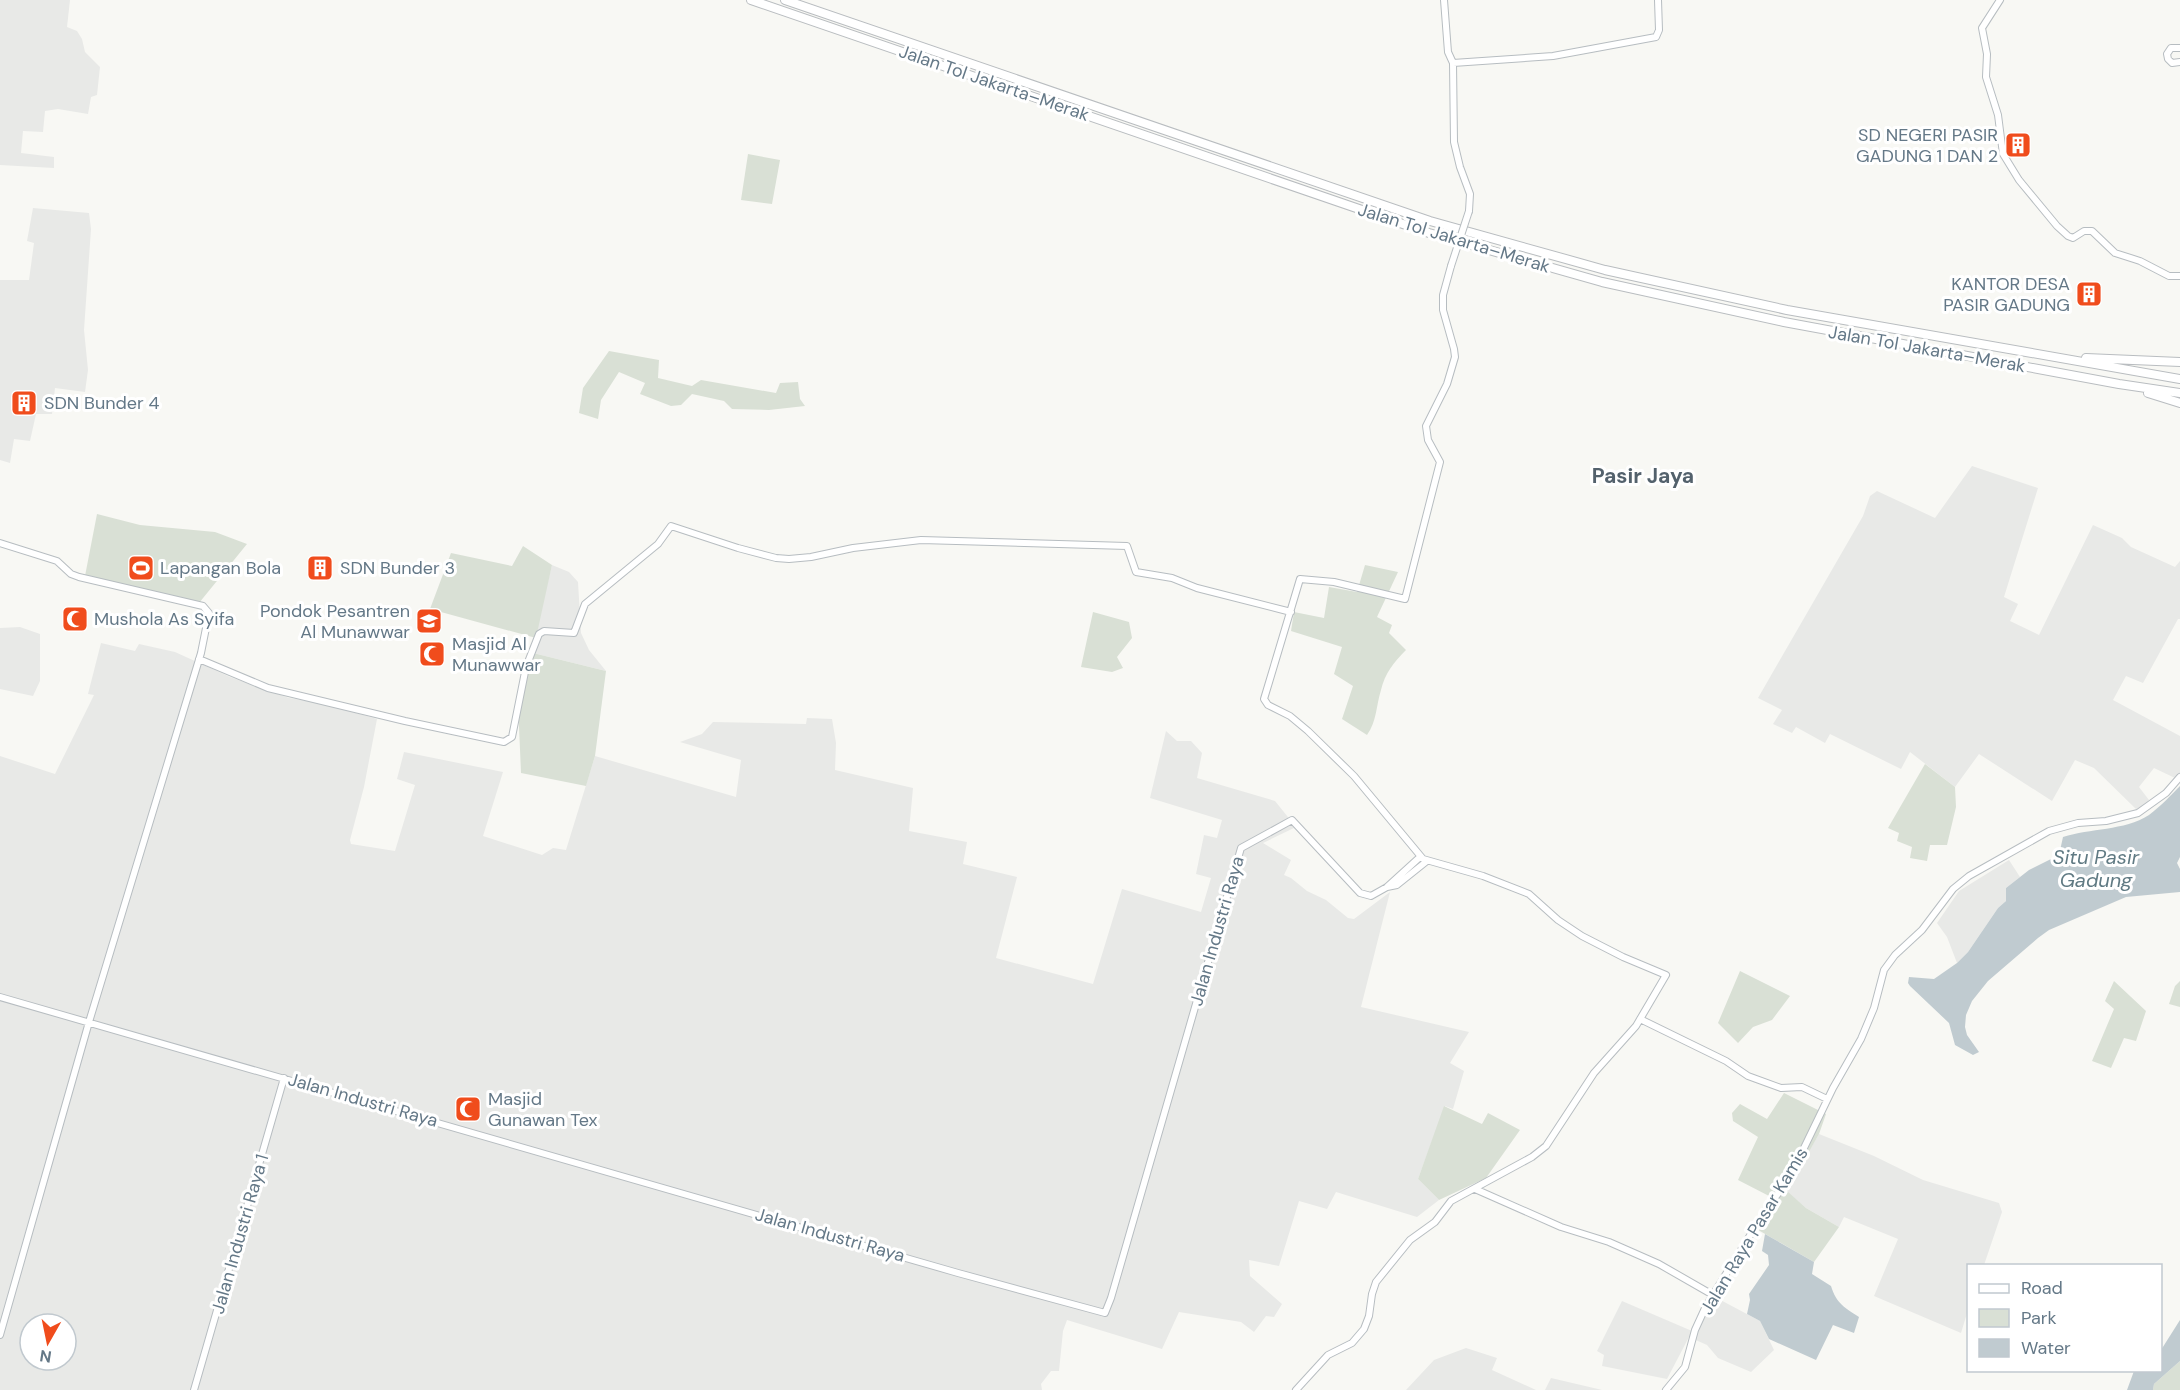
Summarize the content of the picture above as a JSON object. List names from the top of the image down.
{
  "streets": {
    "highway": ["Jalan Tol Jakarta–Merak"],
    "street": ["Jalan Industri Raya", "Jalan Raya Pasar Kamis", "Jalan Industri Raya 1"]
  },
  "crossings": [
    ["Jalan Industri Raya", "Jalan Industri Raya 1"]
  ],
  "districts": ["Pasir Jaya"],
  "water": ["Situ Pasir Gadung"],
  "places": {
    "building": [
      "SD NEGERI PASIR GADUNG 1 DAN 2",
      "KANTOR DESA PASIR GADUNG",
      "SDN Bunder 4",
      "SDN Bunder 3"
    ],
    "sports": ["Lapangan Bola"],
    "mosque": ["Mushola As Syifa", "Masjid Al Munawwar", "Masjid Gunawan Tex"],
    "school or university": ["Pondok Pesantren Al Munawwar"]
  },
  "legend": ["Road", "Park", "Water"],
  "north": "bottom"
}
